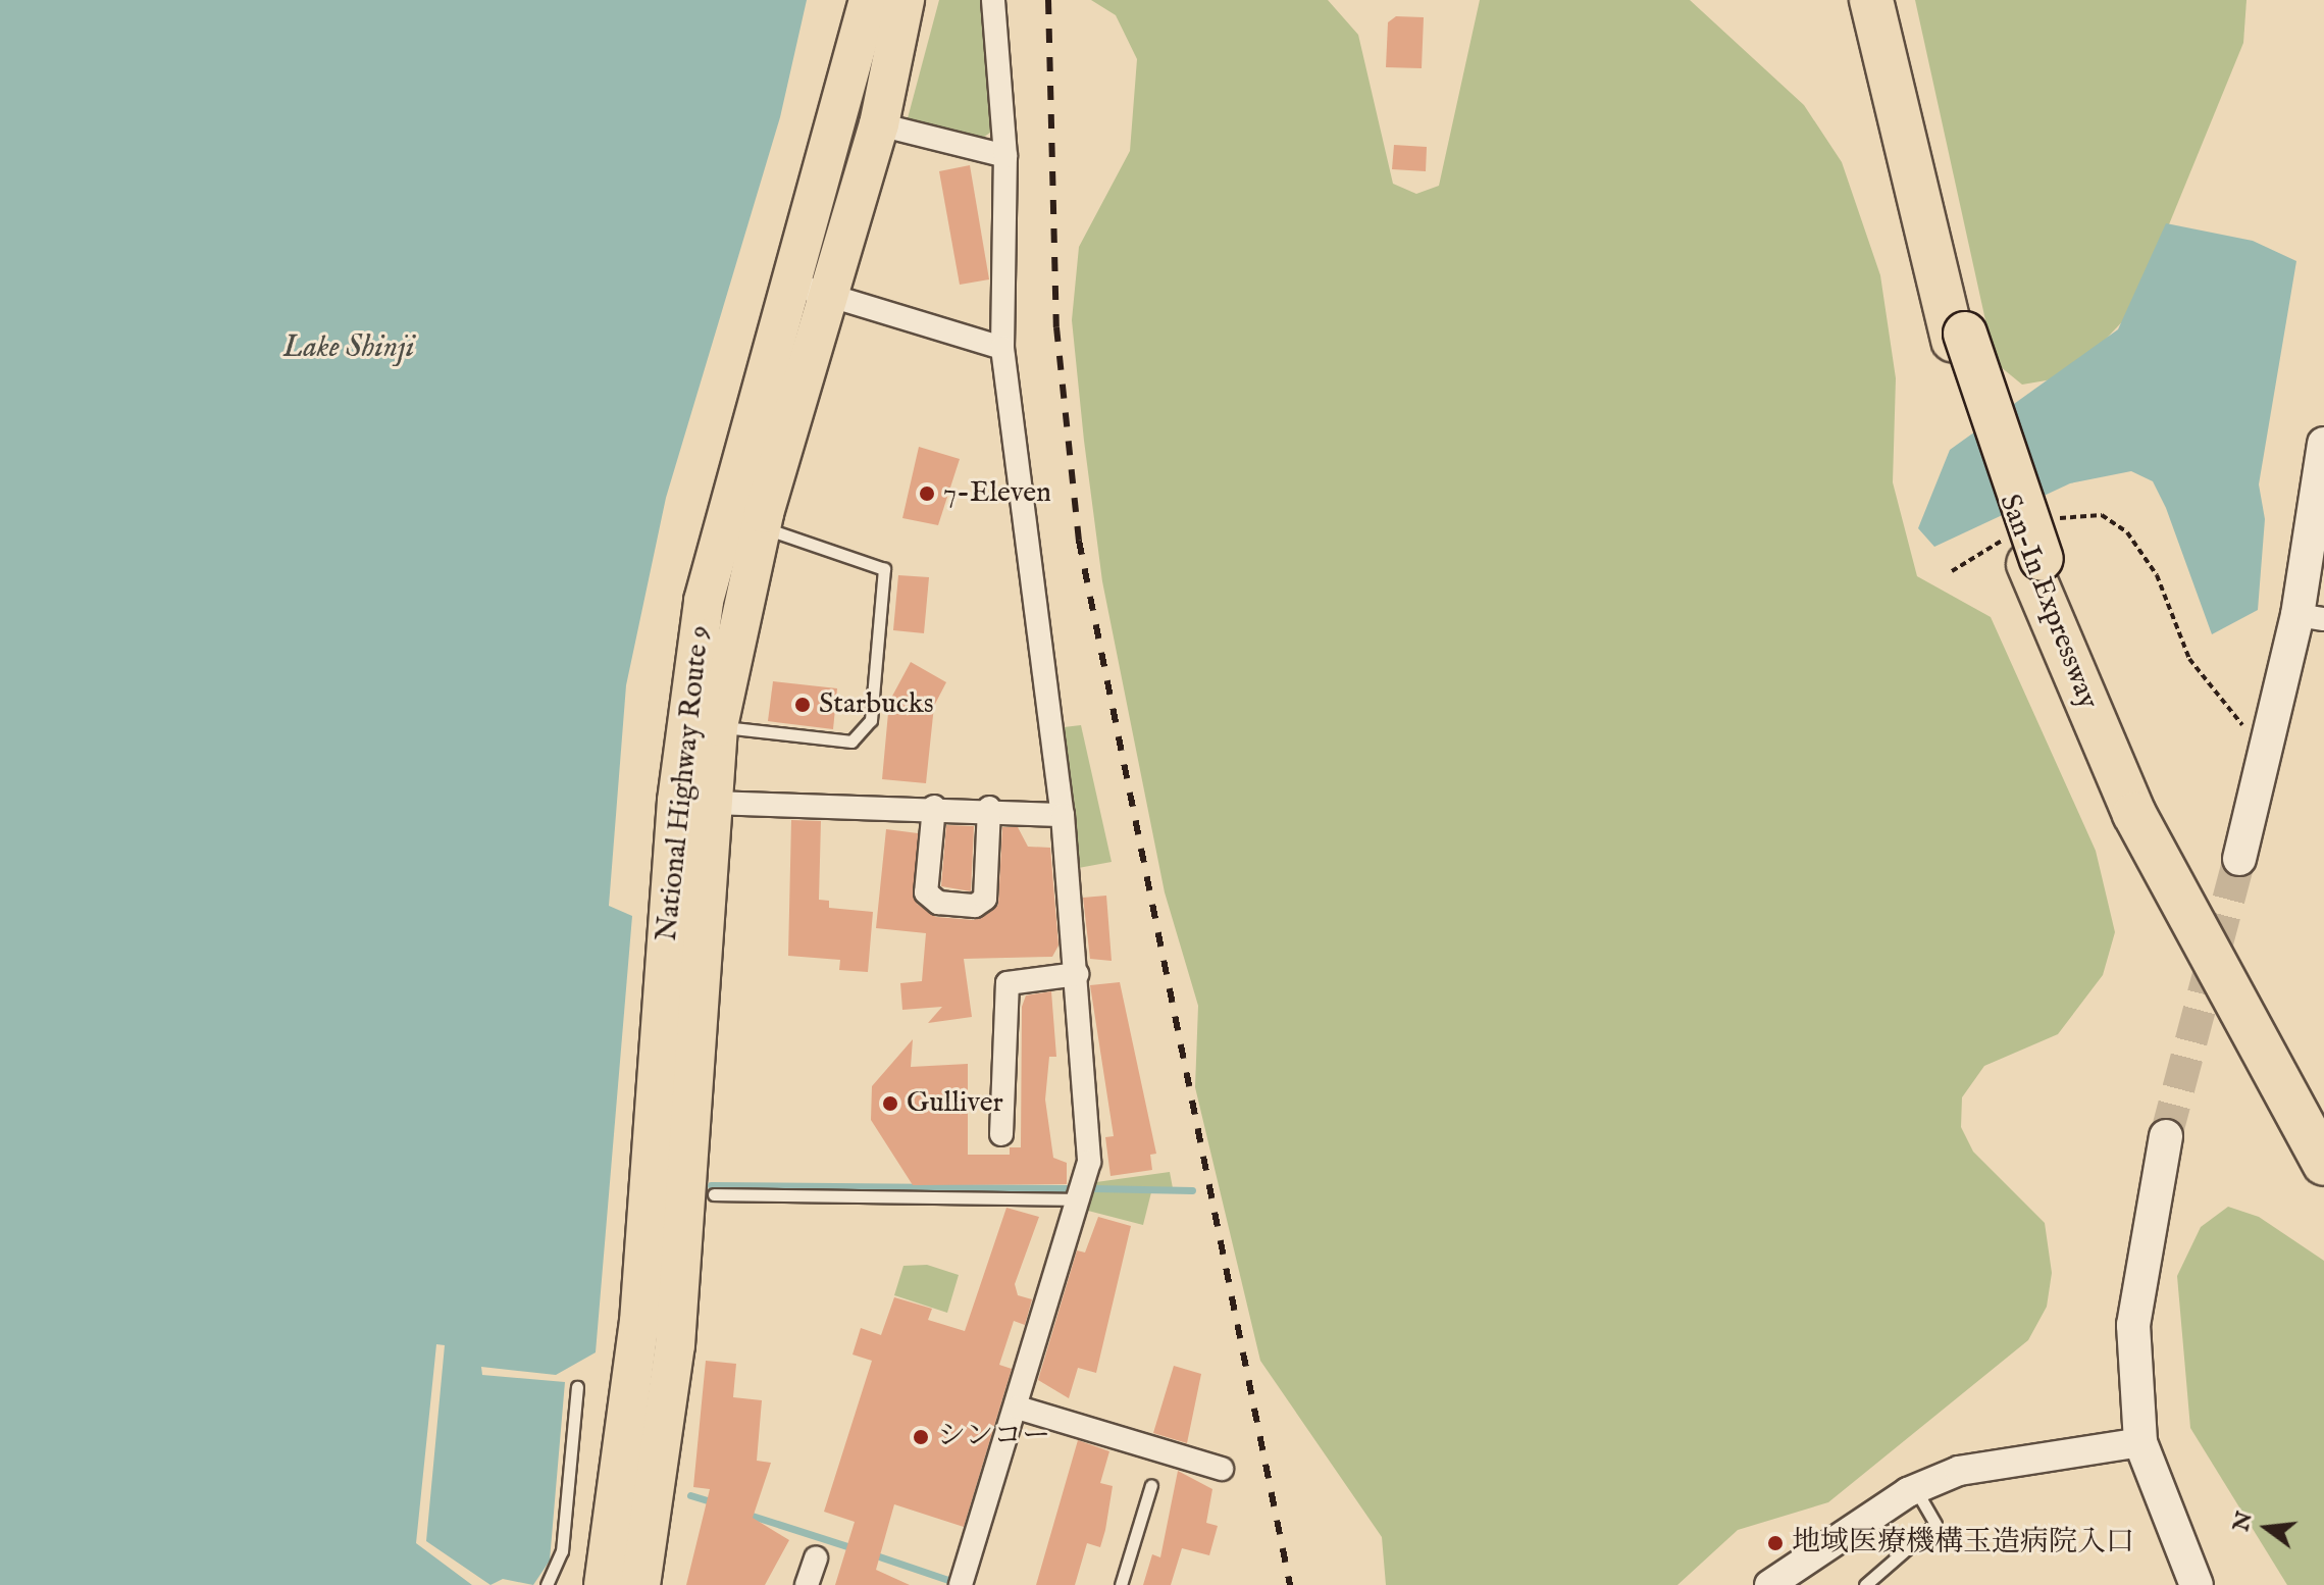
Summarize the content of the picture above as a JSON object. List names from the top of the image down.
{
  "streets": {
    "highway": ["San-In Expressway", "National Highway Route 9"]
  },
  "water": ["Lake Shinji"],
  "places": [
    "7-Eleven",
    "Starbucks",
    "Gulliver",
    "シンコー",
    "地域医療機構玉造病院入口"
  ],
  "north": "left"
}
